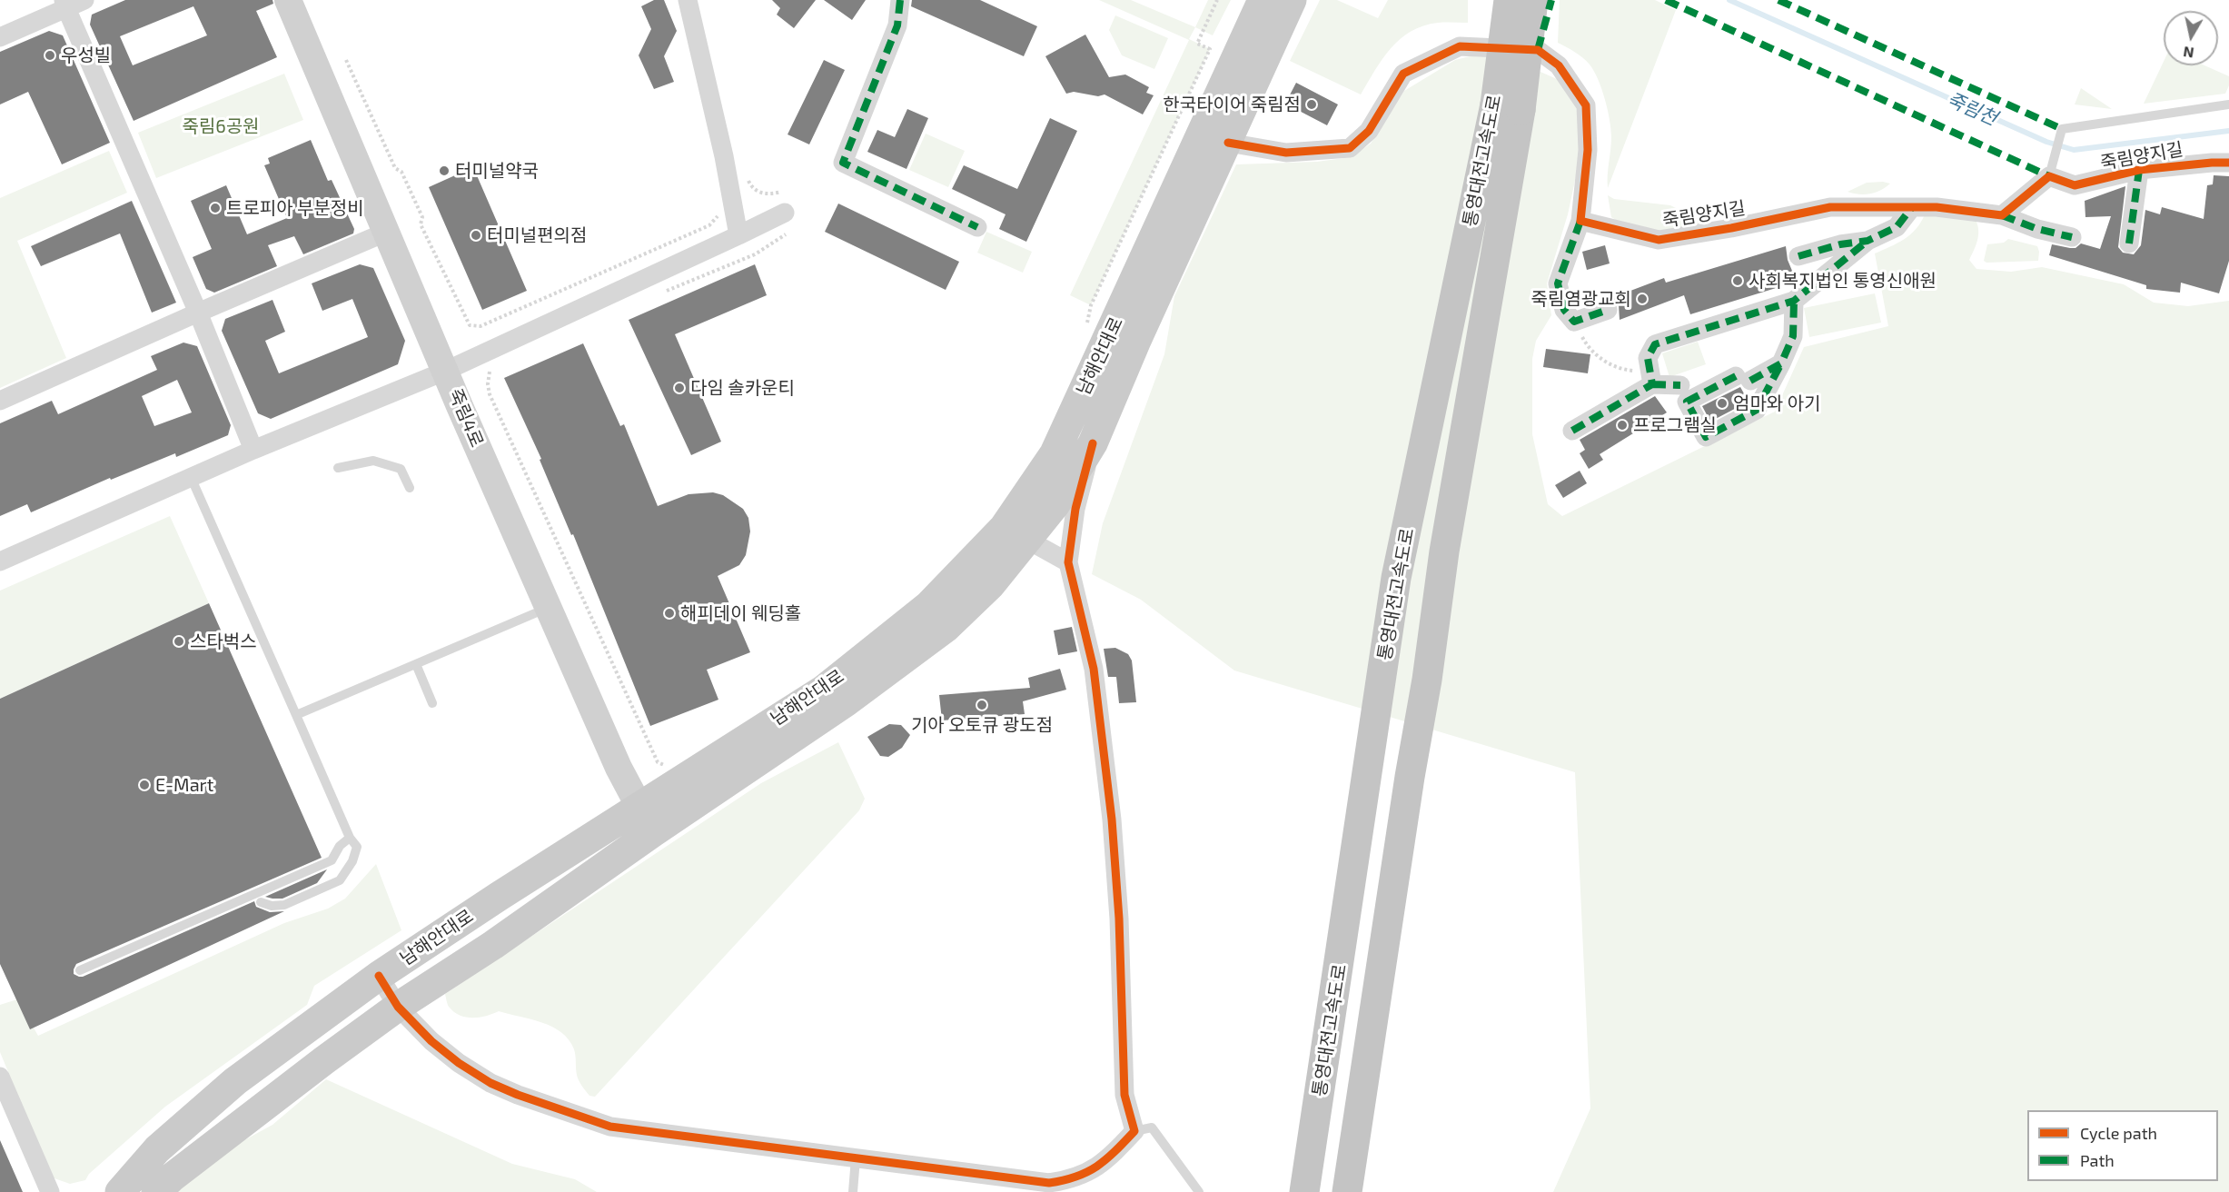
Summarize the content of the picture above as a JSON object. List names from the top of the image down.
{
  "streets": {
    "highway": ["통영대전고속도로"],
    "main road": ["남해안대로"],
    "street": ["죽림양지길", "죽림4로"]
  },
  "crossings": [
    ["남해안대로", "죽림4로"]
  ],
  "water": ["죽림천"],
  "parks": ["죽림6공원"],
  "places": [
    "우성빌",
    "한국타이어 죽림점",
    "터미널약국",
    "트로피아 부분정비",
    "터미널편의점",
    "사회복지법인 통영신애원",
    "죽림염광교회",
    "다임 솔카운티",
    "엄마와 아기",
    "프로그램실",
    "해피데이 웨딩홀",
    "스타벅스",
    "기아 오토큐 광도점",
    "E-Mart"
  ],
  "legend": ["Cycle path", "Path"],
  "north": "bottom"
}
